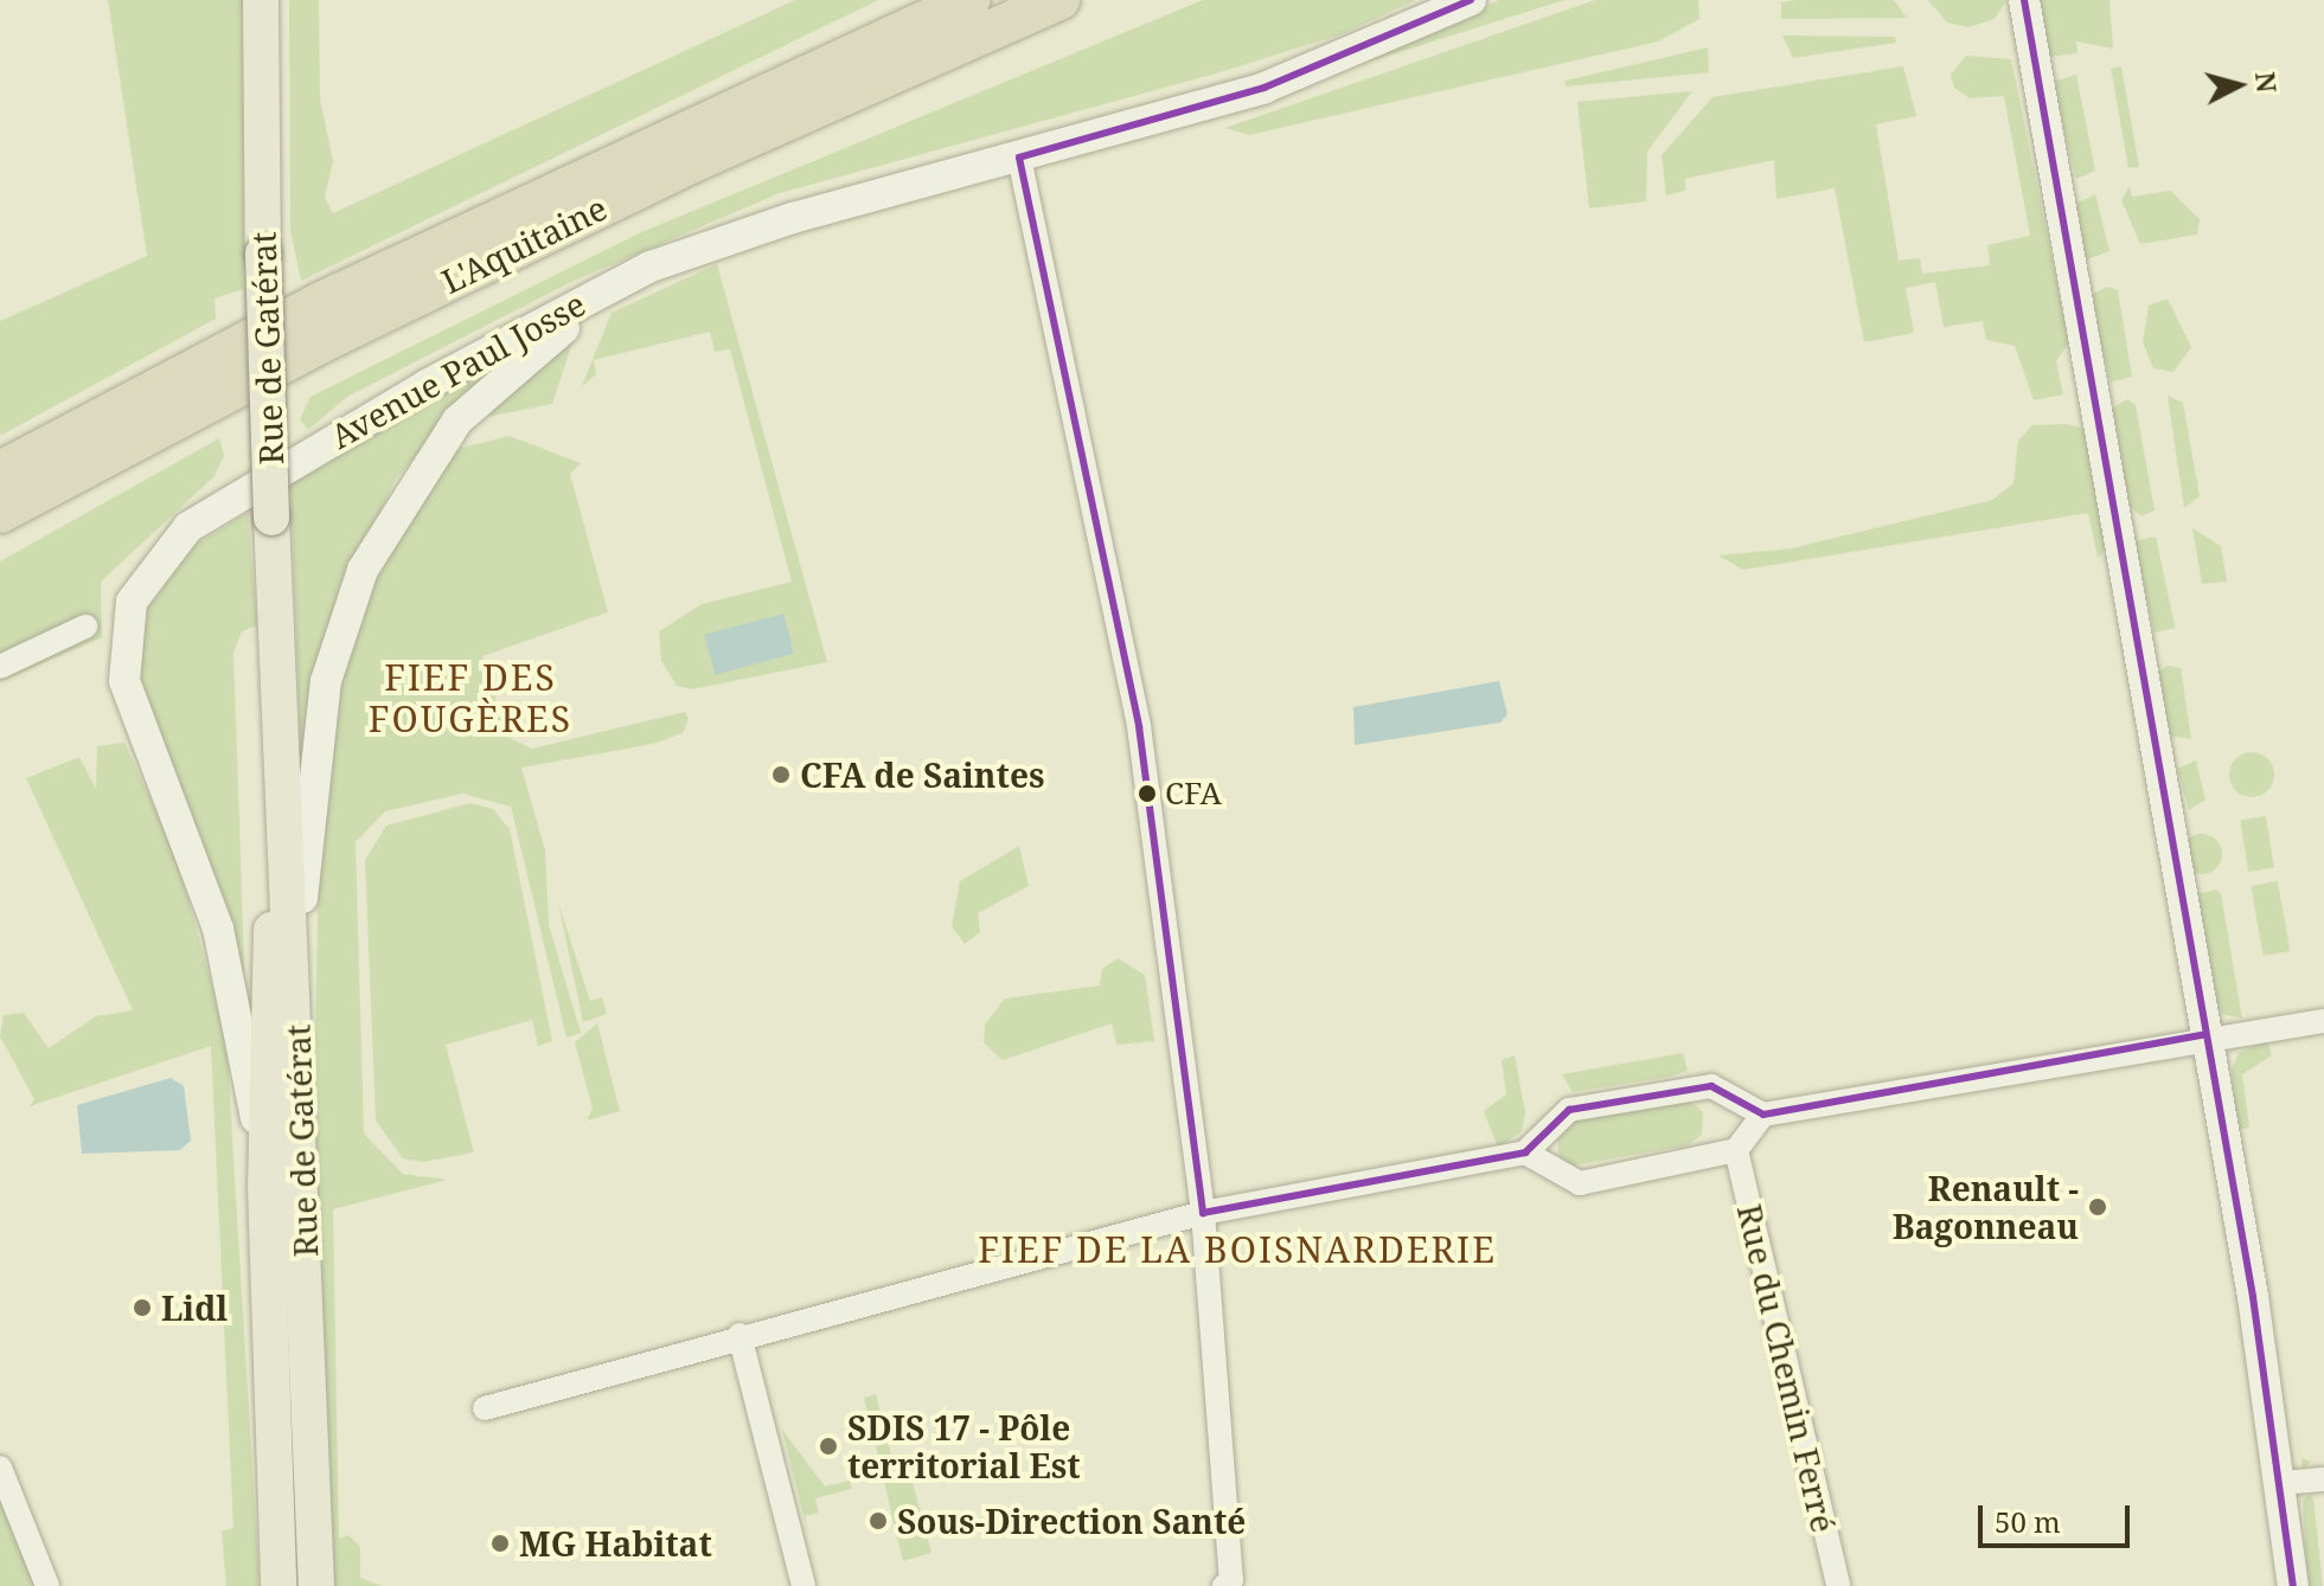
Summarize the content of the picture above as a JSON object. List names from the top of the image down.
{
  "streets": {
    "highway": ["L'Aquitaine"],
    "main road": ["Rue de Gatérat", "Avenue Paul Josse"],
    "street": ["Rue du Chemin Ferré"]
  },
  "crossings": [
    ["Rue de Gatérat", "Avenue Paul Josse"]
  ],
  "districts": ["FIEF DES FOUGÈRES", "FIEF DE LA BOISNARDERIE"],
  "places": [
    "CFA de Saintes",
    "CFA",
    "Renault - Bagonneau",
    "Lidl",
    "SDIS 17 - Pôle territorial Est",
    "Sous-Direction Santé",
    "MG Habitat"
  ],
  "scale_bar": "50 m",
  "north": "right"
}
